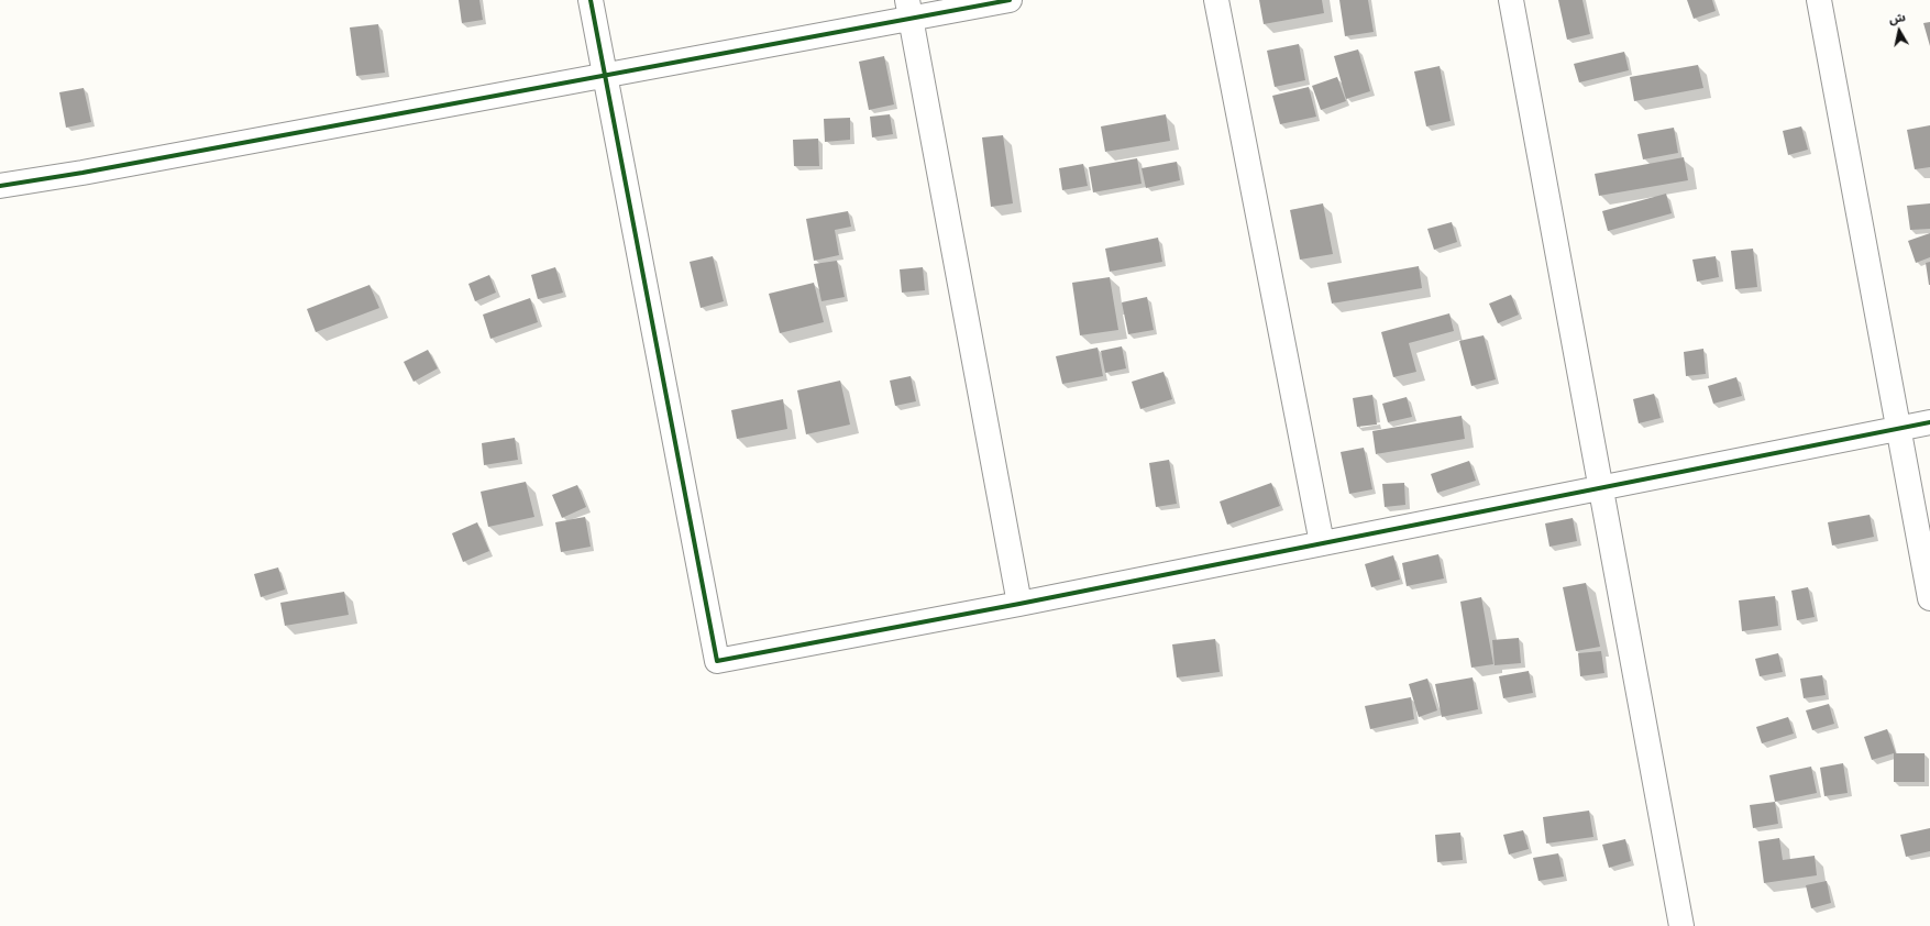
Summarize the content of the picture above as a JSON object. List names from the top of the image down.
{
  "north": "top"
}
